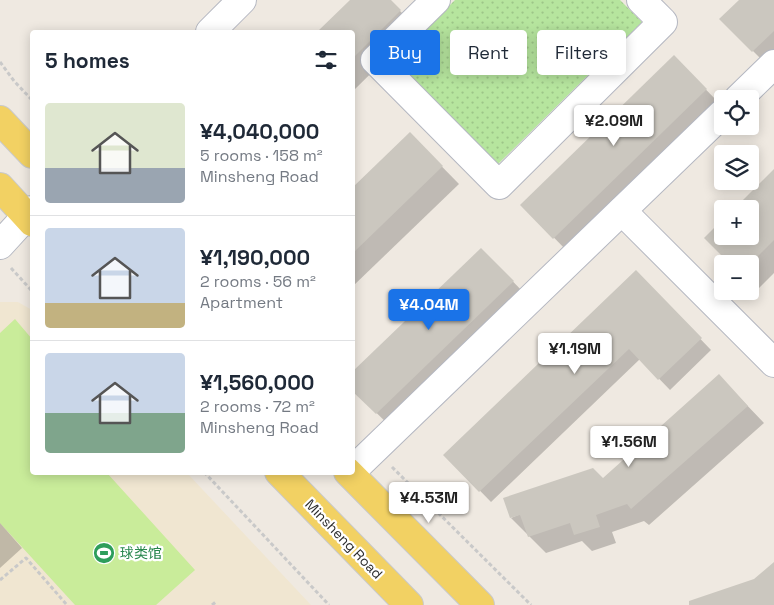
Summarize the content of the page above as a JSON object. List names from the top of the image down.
{
  "streets": {
    "main road": ["Minsheng Road"]
  },
  "places": {
    "sports": ["球类馆"]
  },
  "page": {
    "chip": ["Buy", "Rent", "Filters"],
    "heading": "5 homes",
    "map_buttons": ["+", "−"],
    "list": [
      {
        "name": "¥4,040,000",
        "note": "5 rooms · 158 m² · Minsheng Road"
      },
      {
        "name": "¥1,190,000",
        "note": "2 rooms · 56 m² · Apartment"
      },
      {
        "name": "¥1,560,000",
        "note": "2 rooms · 72 m² · Minsheng Road"
      }
    ],
    "price": [
      "¥2.09M",
      "¥4.04M",
      "¥1.19M",
      "¥1.56M",
      "¥4.53M"
    ]
  }
}
